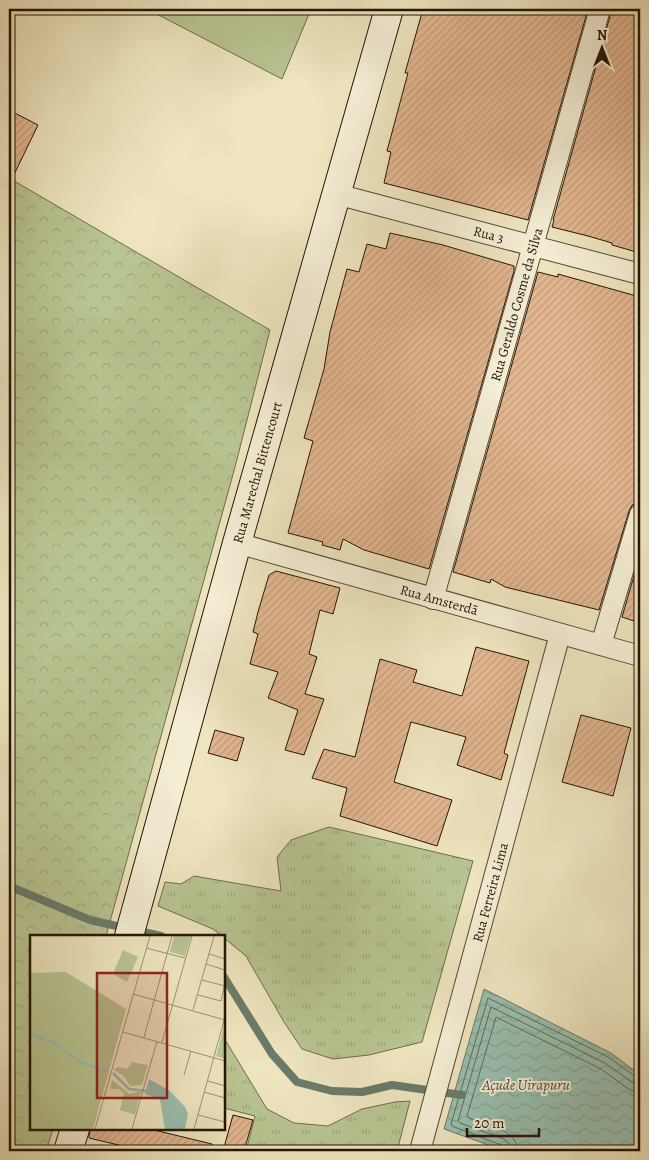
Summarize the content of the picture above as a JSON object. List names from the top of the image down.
{
  "streets": {
    "main road": ["Rua Marechal Bittencourt"],
    "street": [
      "Rua 3",
      "Rua Geraldo Cosme da Silva",
      "Rua Amsterdã",
      "Rua Ferreira Lima"
    ]
  },
  "crossings": [
    ["Rua 3", "Rua Geraldo Cosme da Silva"],
    ["Rua 3", "Rua Marechal Bittencourt"],
    ["Rua Geraldo Cosme da Silva", "Rua Amsterdã"],
    ["Rua Marechal Bittencourt", "Rua Amsterdã"],
    ["Rua Amsterdã", "Rua Ferreira Lima"]
  ],
  "water": ["Açude Uirapuru"],
  "scale_bar": "20 m",
  "north": "top"
}
